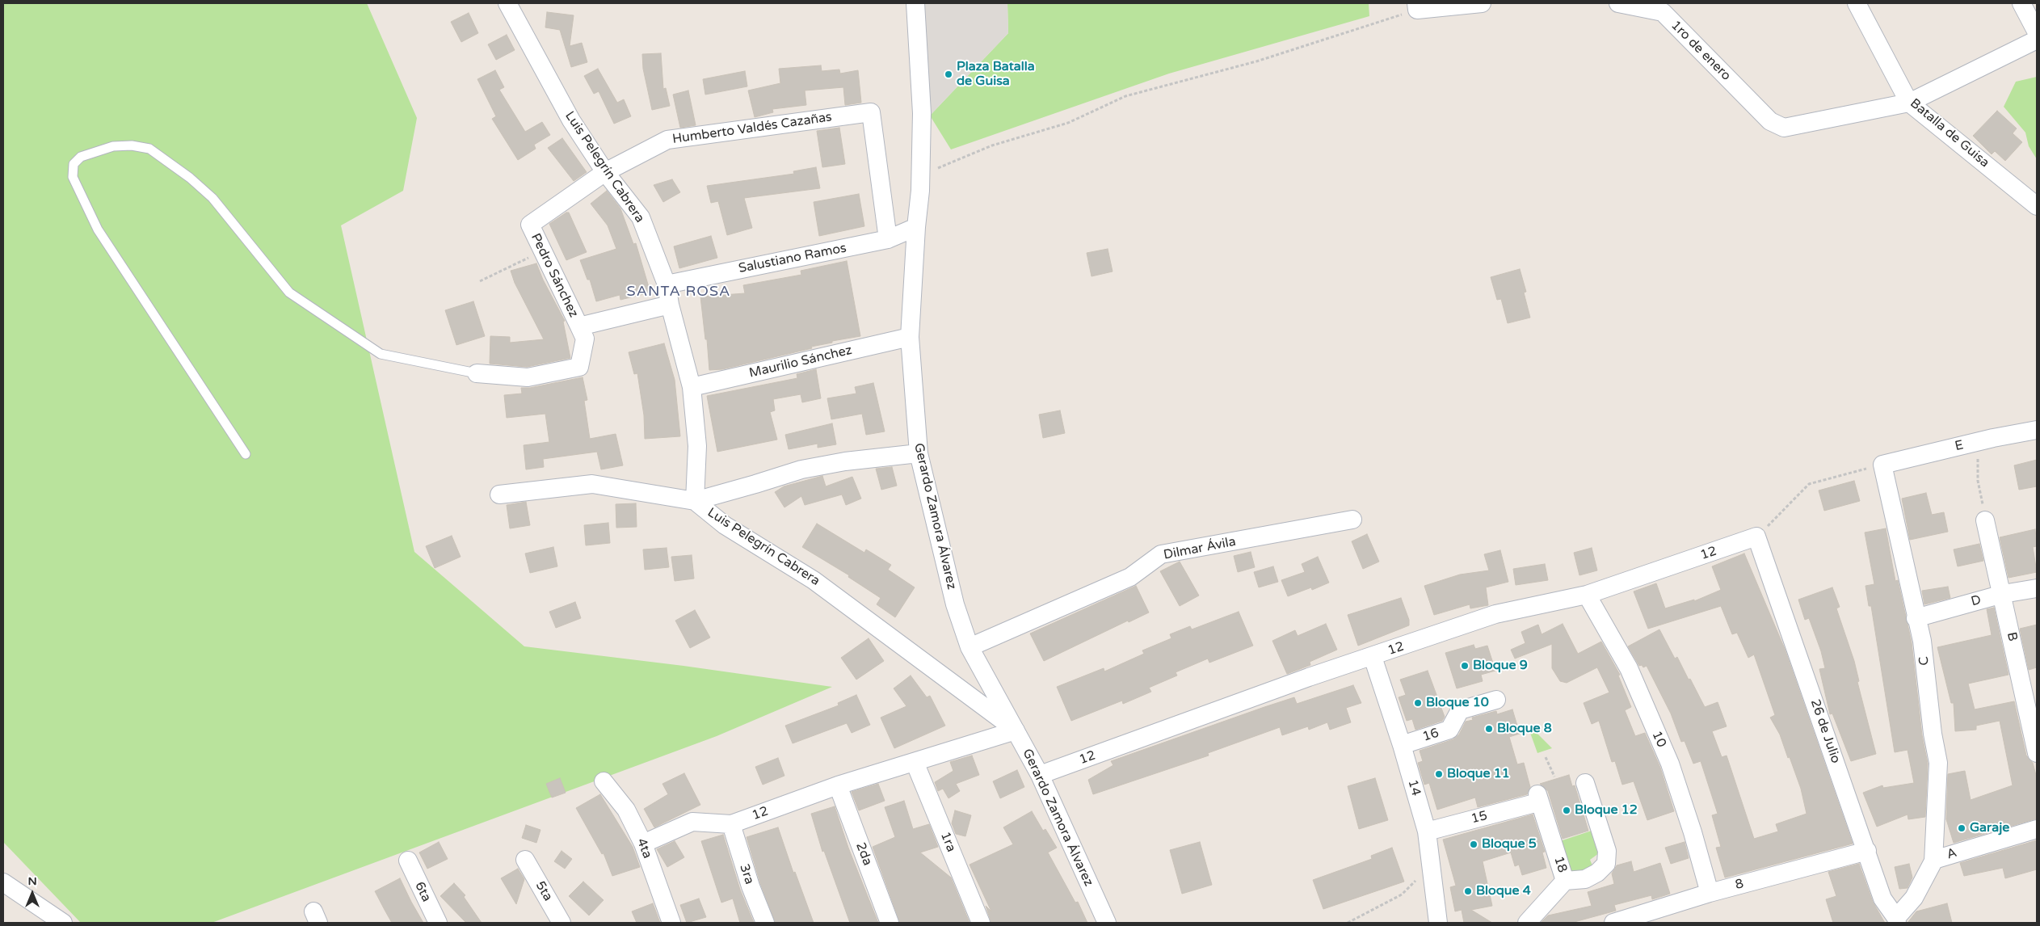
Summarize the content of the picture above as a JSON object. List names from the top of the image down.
{
  "streets": {
    "street": [
      "1ro de enero",
      "Humberto Valdés Cazañas",
      "Batalla de Guisa",
      "Luis Pelegrín Cabrera",
      "Salustiano Ramos",
      "Pedro Sánchez",
      "Maurilio Sánchez",
      "E",
      "Gerardo Zamora Álvarez",
      "Dilmar Ávila",
      "12",
      "D",
      "B",
      "C",
      "26 de Julio",
      "16",
      "10",
      "14",
      "15",
      "1ra",
      "4ta",
      "2da",
      "A",
      "18",
      "3ra",
      "8",
      "5ta",
      "6ta"
    ]
  },
  "crossings": [
    ["1ro de enero", "Batalla de Guisa"],
    ["Humberto Valdés Cazañas", "Luis Pelegrín Cabrera"],
    ["Humberto Valdés Cazañas", "Salustiano Ramos"],
    ["Humberto Valdés Cazañas", "Pedro Sánchez"],
    ["Luis Pelegrín Cabrera", "Salustiano Ramos"],
    ["Luis Pelegrín Cabrera", "Maurilio Sánchez"],
    ["Luis Pelegrín Cabrera", "Gerardo Zamora Álvarez"],
    ["Luis Pelegrín Cabrera", "12"],
    ["Salustiano Ramos", "Gerardo Zamora Álvarez"],
    ["Maurilio Sánchez", "Gerardo Zamora Álvarez"],
    ["E", "C"],
    ["Gerardo Zamora Álvarez", "Dilmar Ávila"],
    ["Gerardo Zamora Álvarez", "12"],
    ["12", "26 de Julio"],
    ["12", "10"],
    ["12", "14"],
    ["12", "1ra"],
    ["12", "4ta"],
    ["12", "2da"],
    ["12", "3ra"],
    ["D", "B"],
    ["D", "C"],
    ["C", "A"],
    ["26 de Julio", "A"],
    ["26 de Julio", "8"],
    ["16", "14"],
    ["10", "8"],
    ["14", "15"],
    ["15", "18"]
  ],
  "districts": ["SANTA ROSA"],
  "places": [
    "Plaza Batalla de Guisa",
    "Bloque 9",
    "Bloque 10",
    "Bloque 8",
    "Bloque 11",
    "Bloque 12",
    "Garaje",
    "Bloque 5",
    "Bloque 4"
  ],
  "north": "top"
}
